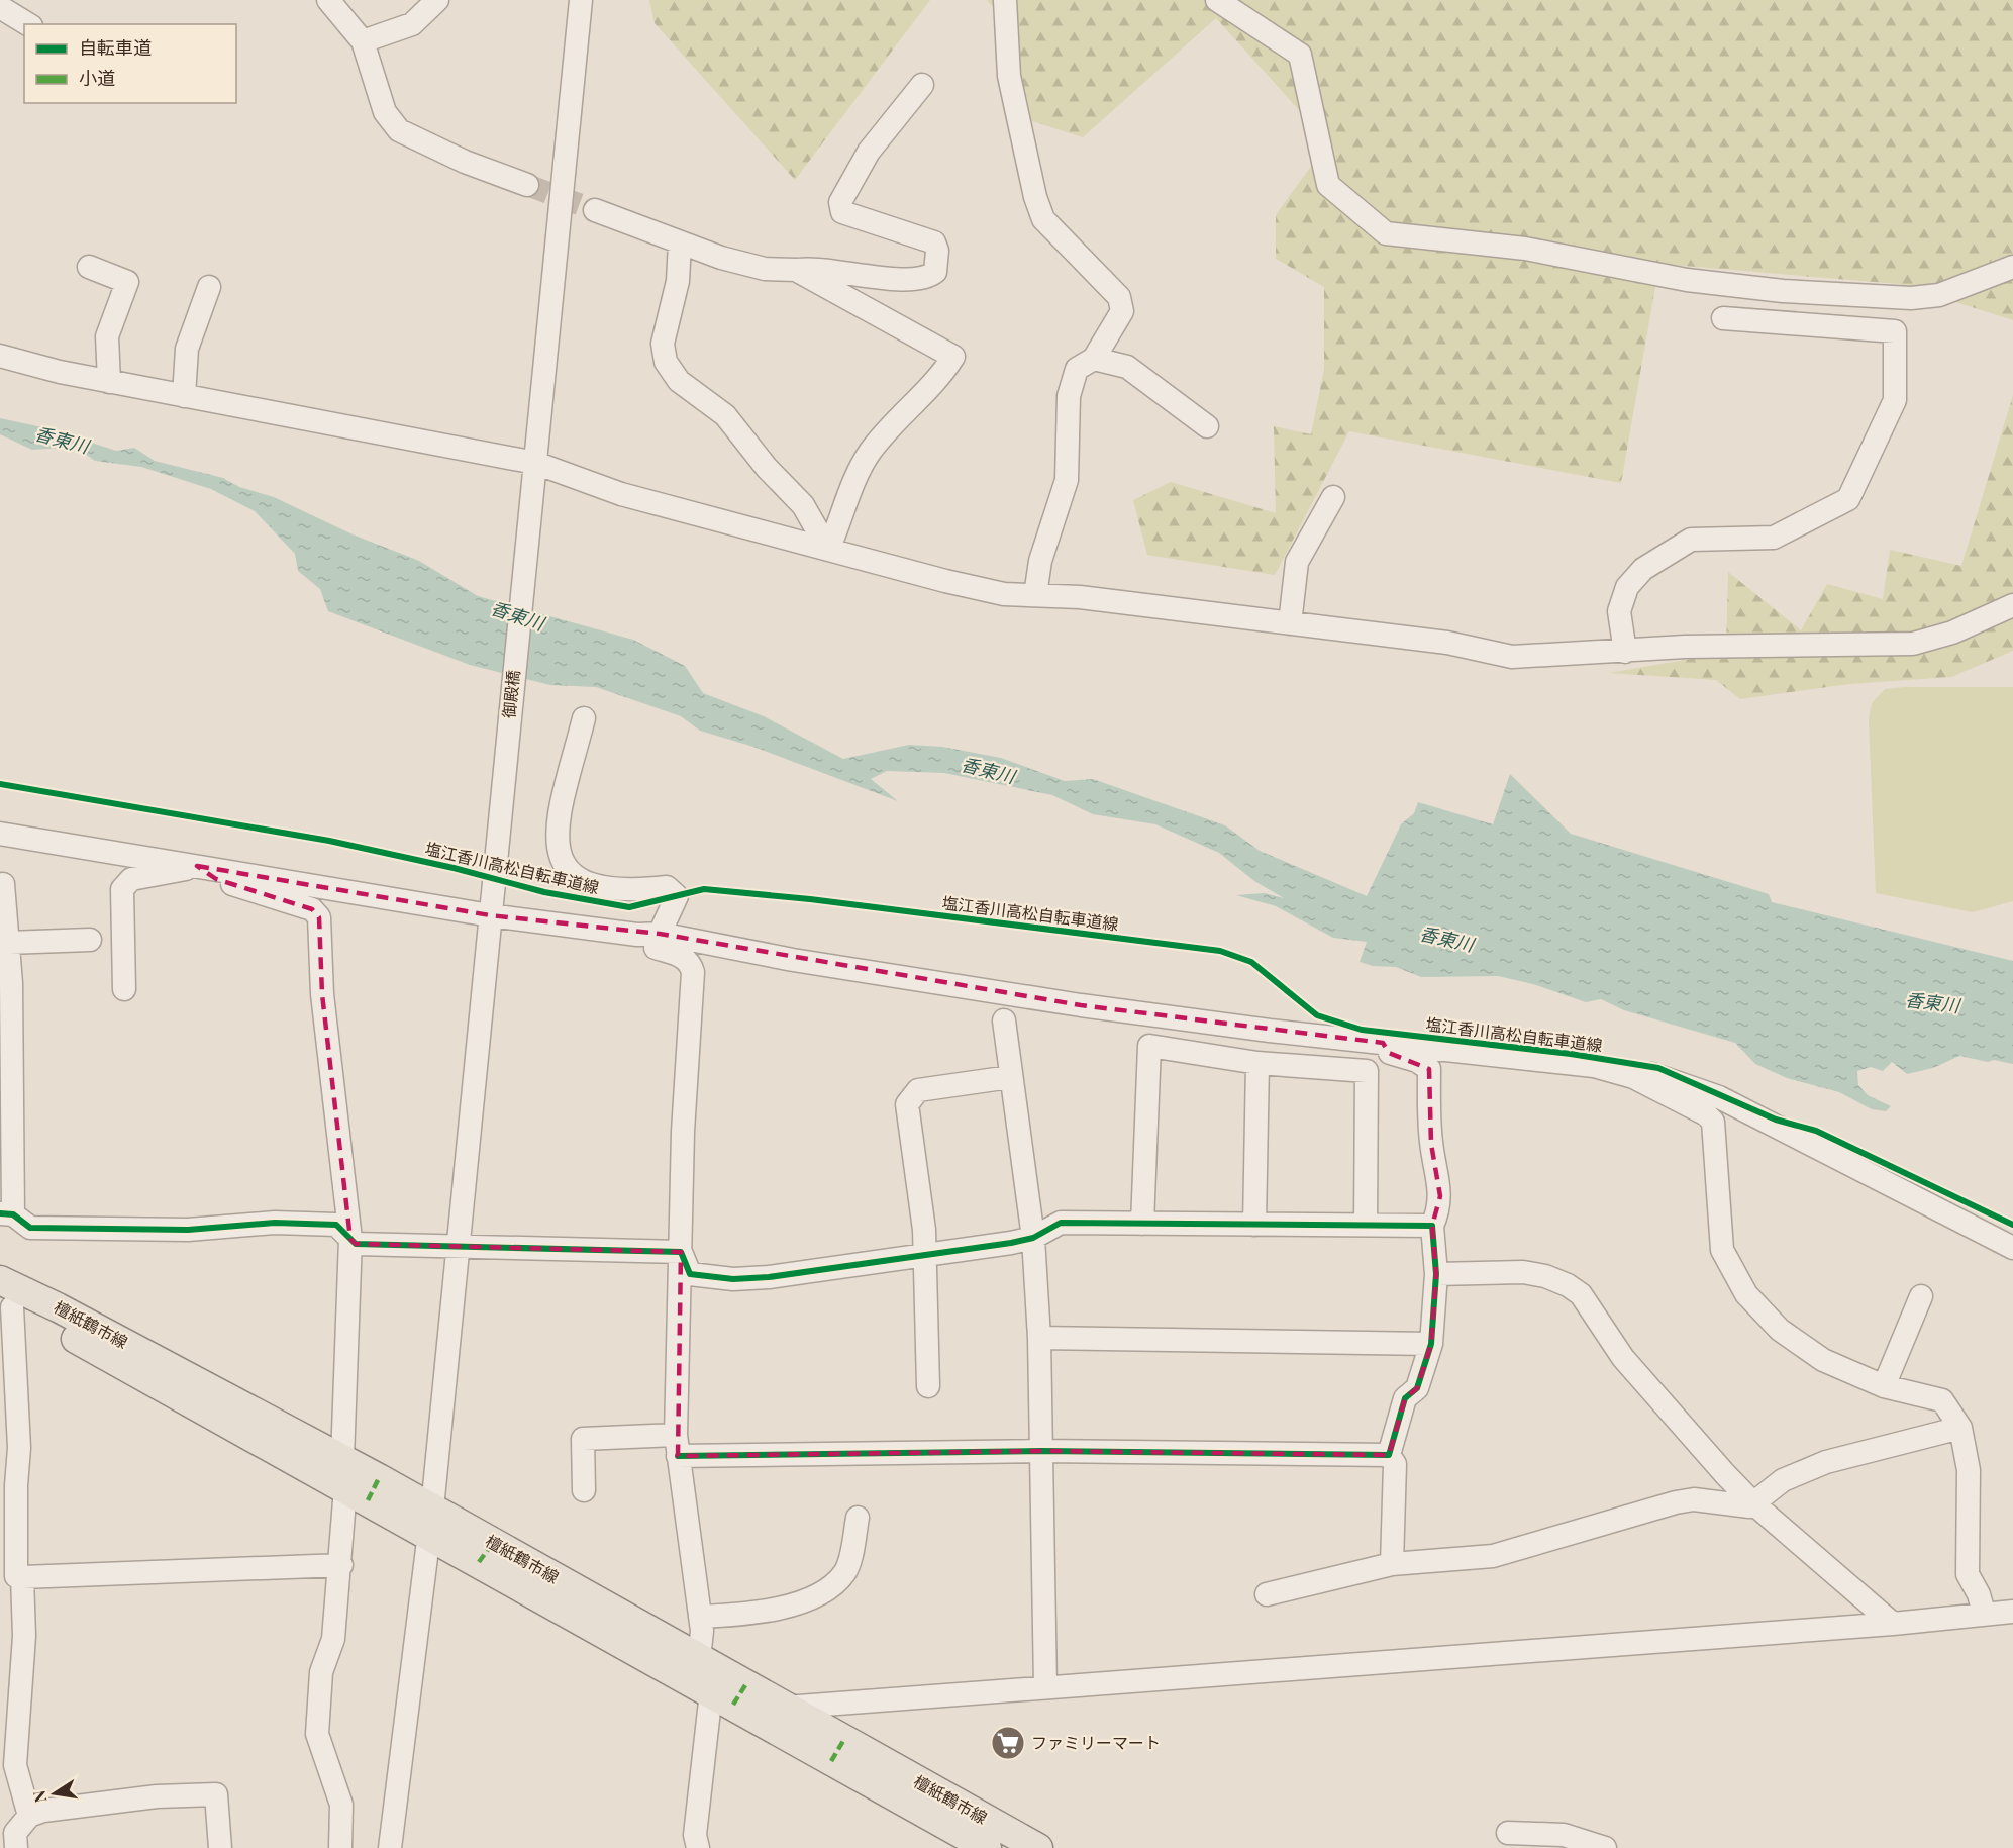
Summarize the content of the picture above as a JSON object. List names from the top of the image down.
{
  "streets": {
    "main road": ["檀紙鶴市線"],
    "street": ["御殿橋"],
    "cycle path": ["塩江香川高松自転車道線"]
  },
  "crossings": [
    ["御殿橋", "檀紙鶴市線"]
  ],
  "water": ["香東川"],
  "places": {
    "supermarket": ["ファミリーマート"]
  },
  "legend": ["自転車道", "小道"],
  "north": "left"
}
